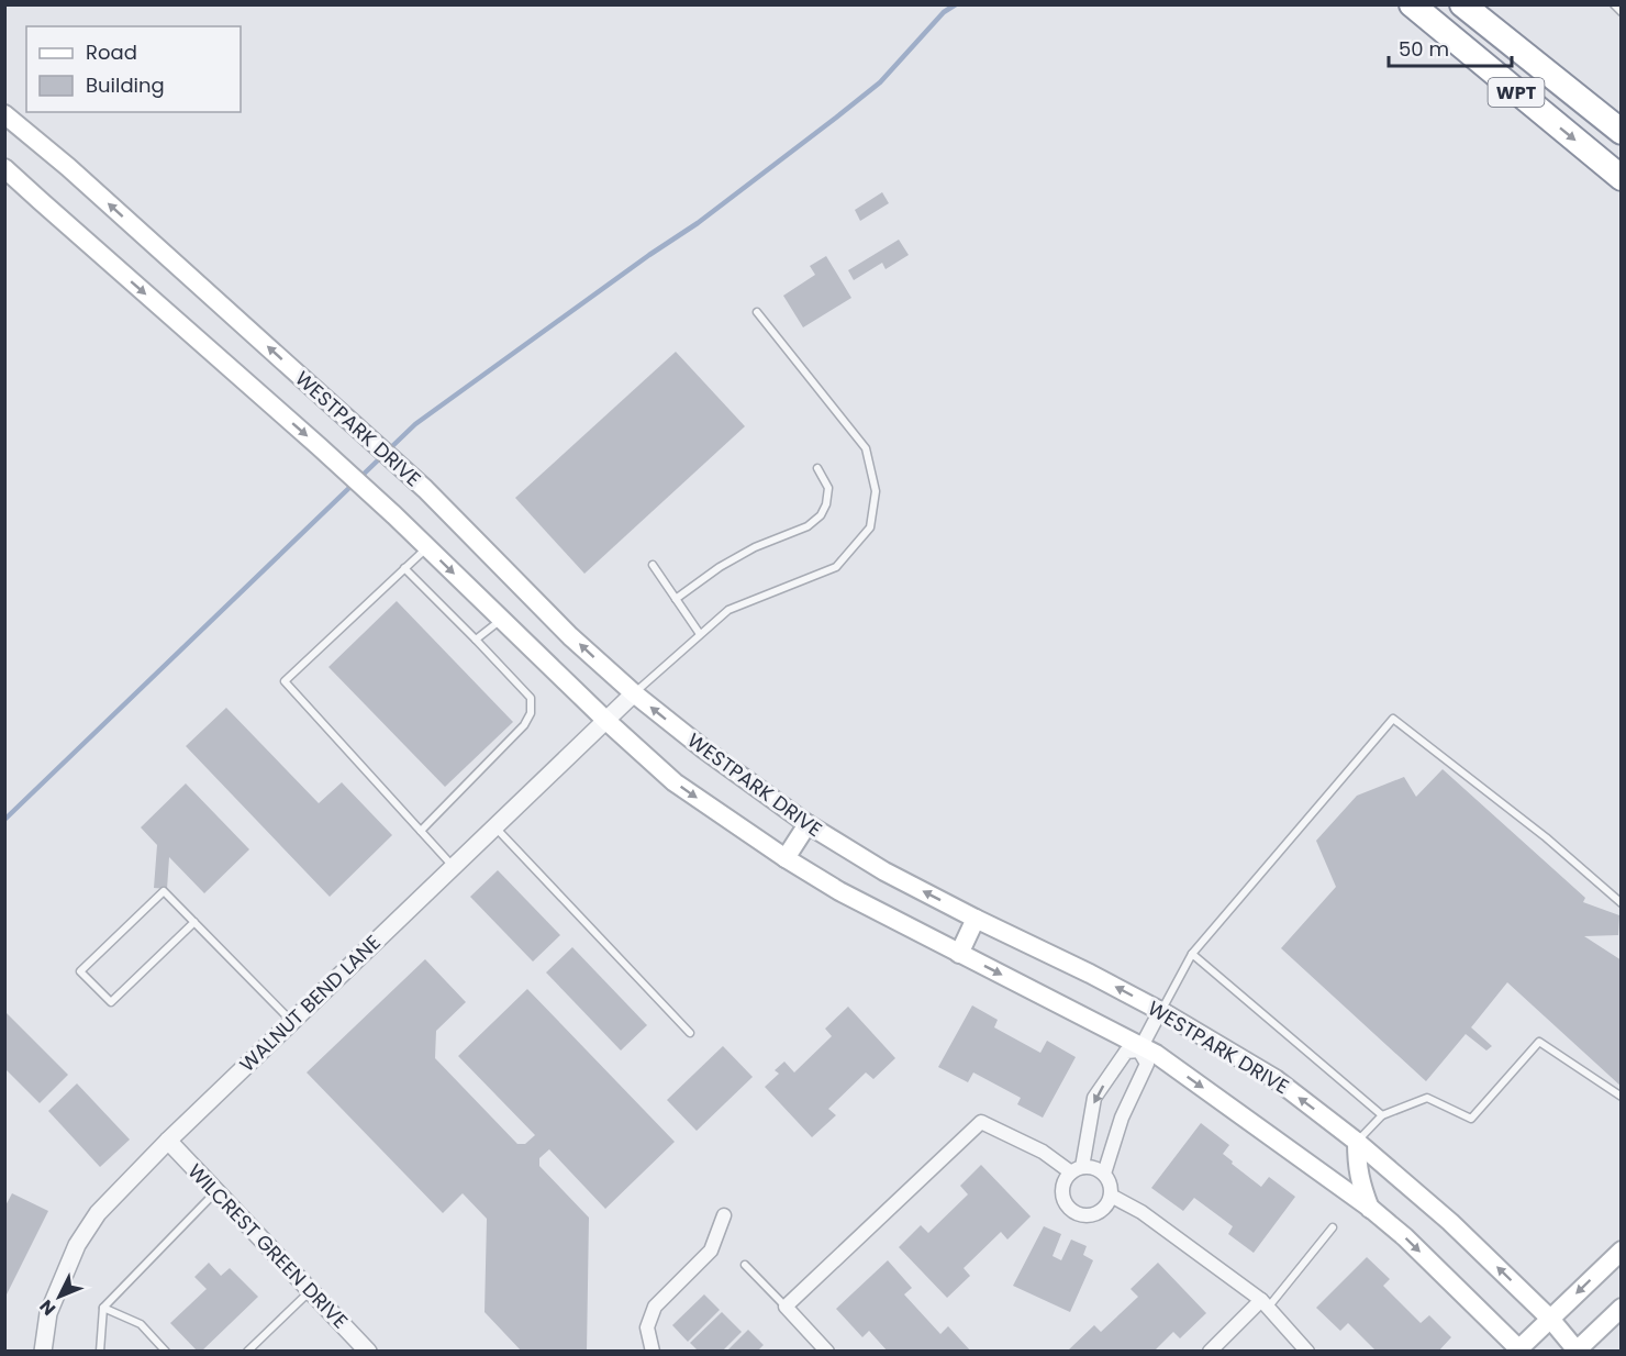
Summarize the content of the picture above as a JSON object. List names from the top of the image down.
{
  "streets": {
    "highway": ["WPT"],
    "main road": ["WESTPARK DRIVE"],
    "street": ["WALNUT BEND LANE", "WILCREST GREEN DRIVE"]
  },
  "crossings": [
    ["WESTPARK DRIVE", "WALNUT BEND LANE"],
    ["WALNUT BEND LANE", "WILCREST GREEN DRIVE"]
  ],
  "legend": ["Road", "Building"],
  "scale_bar": "50 m",
  "north": "bottom left"
}
